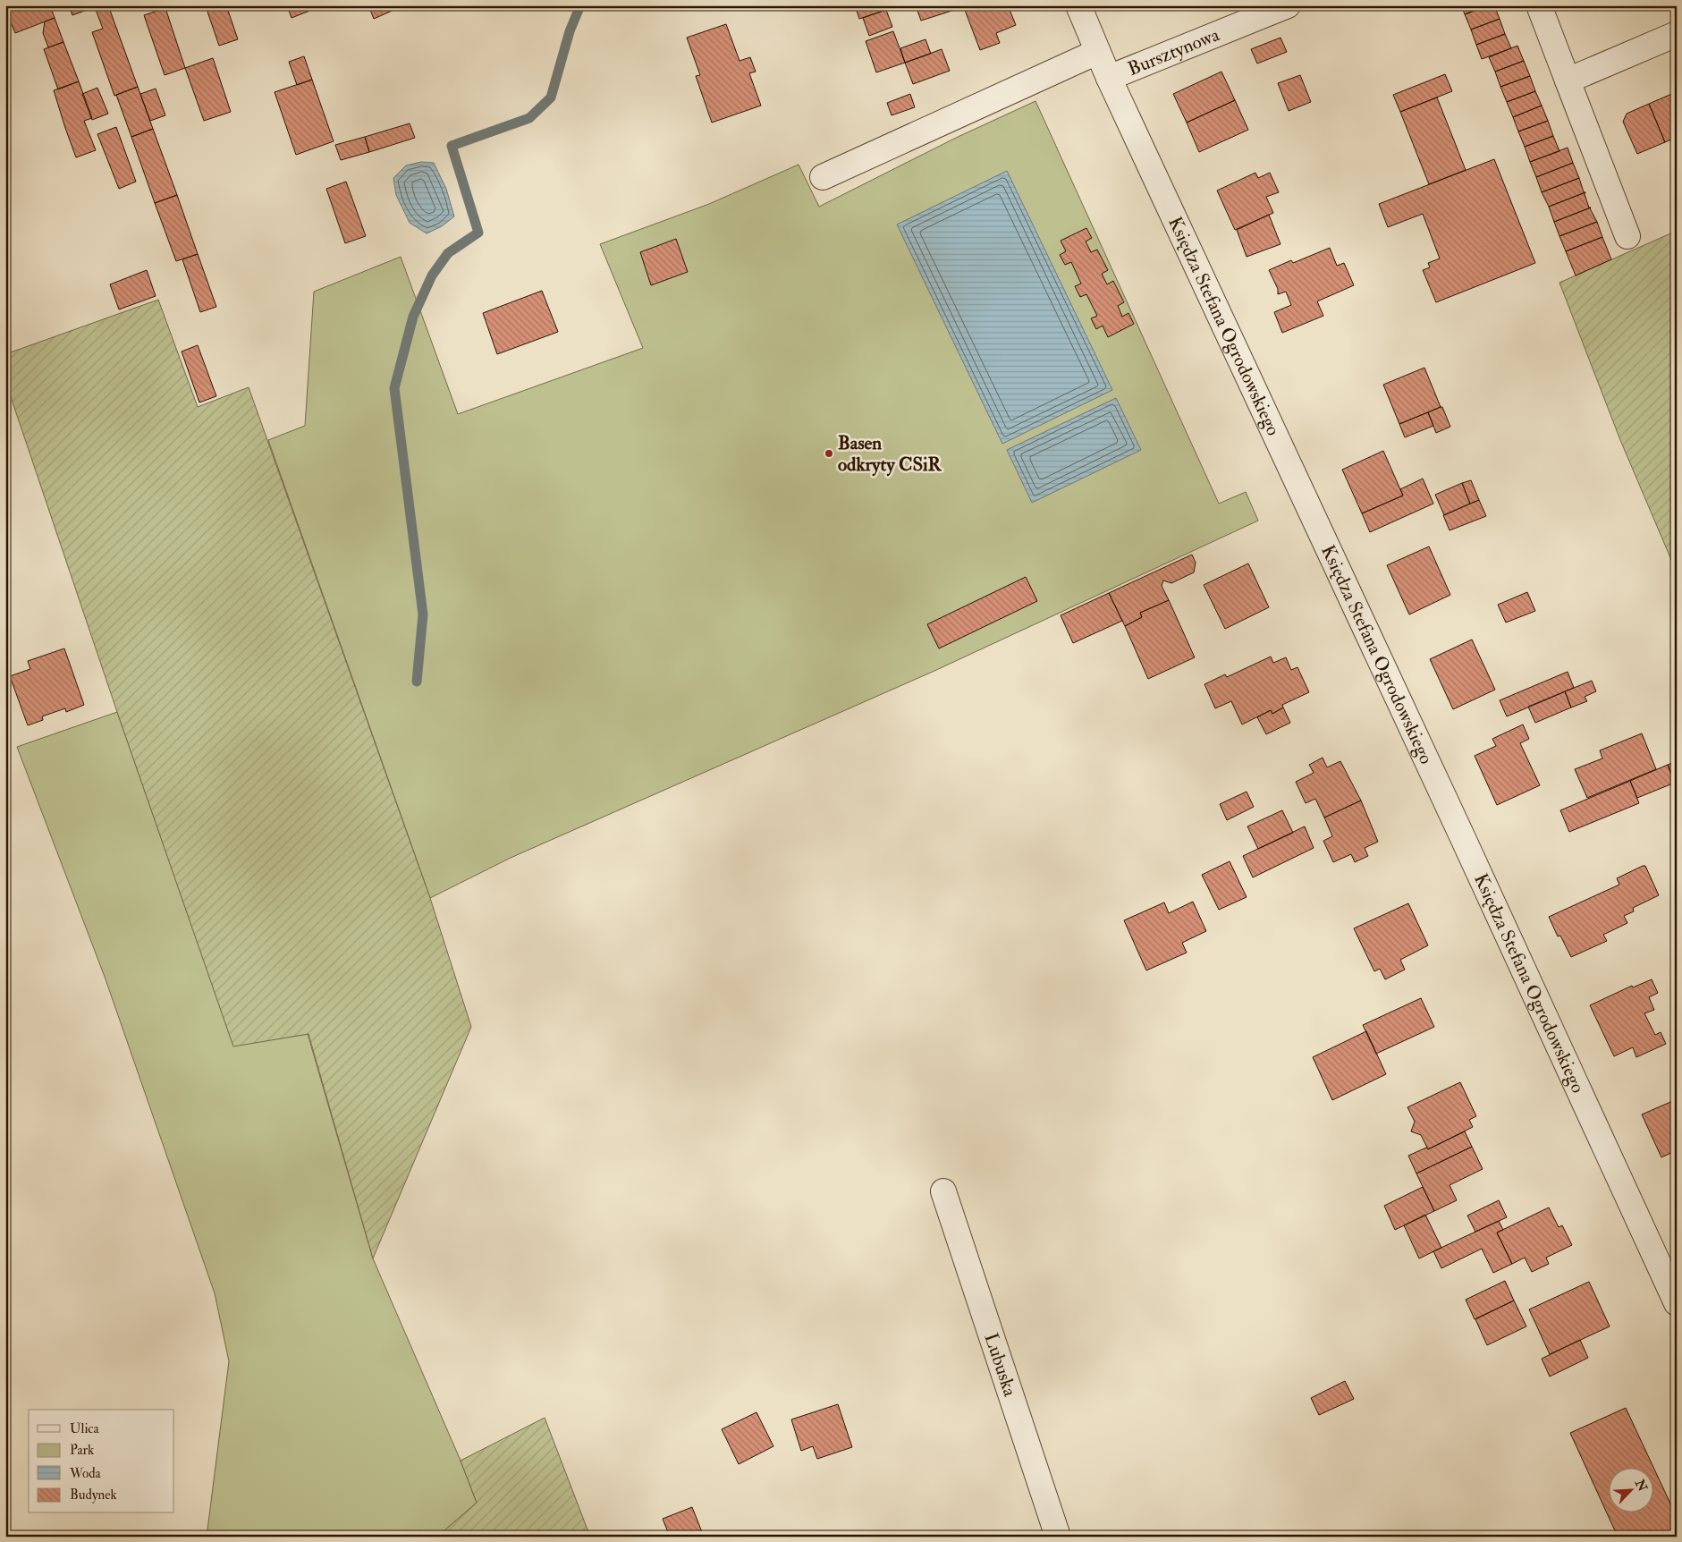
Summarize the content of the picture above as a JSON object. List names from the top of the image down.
{
  "streets": {
    "street": ["Bursztynowa", "Księdza Stefana Ogrodowskiego", "Lubuska"]
  },
  "crossings": [
    ["Bursztynowa", "Księdza Stefana Ogrodowskiego"]
  ],
  "places": ["Basen odkryty CSiR"],
  "legend": [
    "Ulica",
    "Park",
    "Woda",
    "Budynek"
  ],
  "north": "top right"
}
